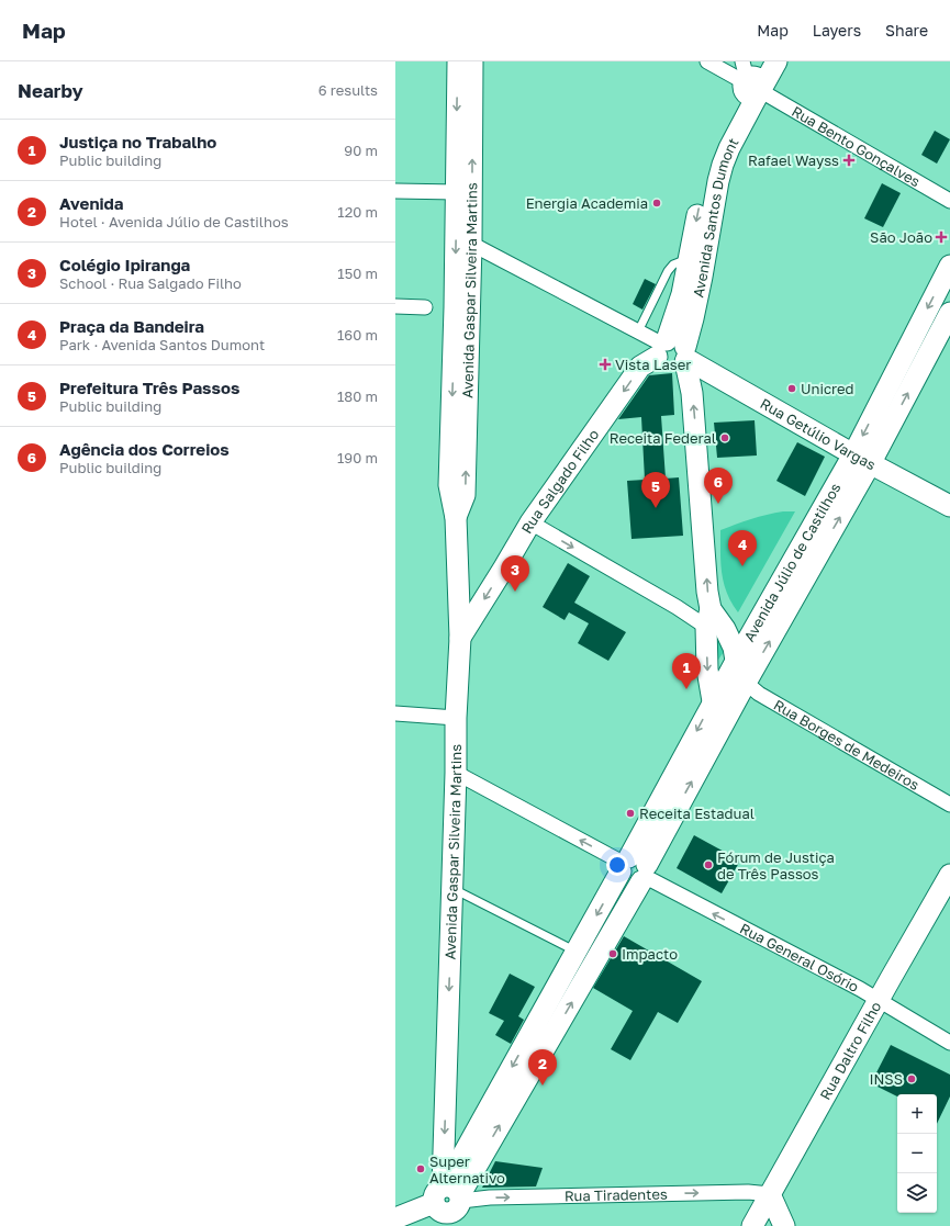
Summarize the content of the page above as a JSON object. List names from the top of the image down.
{
  "streets": {
    "street": [
      "Rua Bento Gonçalves",
      "Avenida Santos Dumont",
      "Avenida Gaspar Silveira Martins",
      "Rua Getúlio Vargas",
      "Rua Salgado Filho",
      "Avenida Júlio de Castilhos",
      "Rua Borges de Medeiros",
      "Rua General Osório",
      "Rua Daltro Filho",
      "Rua Tiradentes"
    ]
  },
  "crossings": [
    ["Rua Bento Gonçalves", "Avenida Santos Dumont"],
    ["Avenida Santos Dumont", "Rua Getúlio Vargas"],
    ["Avenida Santos Dumont", "Rua Salgado Filho"],
    ["Avenida Santos Dumont", "Avenida Júlio de Castilhos"],
    ["Avenida Santos Dumont", "Rua Borges de Medeiros"],
    ["Avenida Gaspar Silveira Martins", "Rua Getúlio Vargas"],
    ["Avenida Gaspar Silveira Martins", "Rua Salgado Filho"],
    ["Avenida Gaspar Silveira Martins", "Avenida Júlio de Castilhos"],
    ["Avenida Gaspar Silveira Martins", "Rua General Osório"],
    ["Avenida Gaspar Silveira Martins", "Rua Tiradentes"],
    ["Rua Getúlio Vargas", "Rua Salgado Filho"],
    ["Rua Getúlio Vargas", "Avenida Júlio de Castilhos"],
    ["Avenida Júlio de Castilhos", "Rua Borges de Medeiros"],
    ["Avenida Júlio de Castilhos", "Rua General Osório"],
    ["Avenida Júlio de Castilhos", "Rua Tiradentes"],
    ["Rua General Osório", "Rua Daltro Filho"],
    ["Rua Daltro Filho", "Rua Tiradentes"]
  ],
  "one_way": ["Rua Salgado Filho", "Rua General Osório", "Rua Tiradentes"],
  "places": {
    "health": ["Rafael Wayss", "São João", "Vista Laser"],
    "other": [
      "Energia Academia",
      "Unicred",
      "Receita Federal",
      "Receita Estadual",
      "Fórum de Justiça de Três Passos",
      "Impacto",
      "INSS",
      "Super Alternativo"
    ]
  },
  "page": {
    "header": "Map",
    "nav": ["Map", "Layers", "Share"],
    "heading": ["Nearby", "6 results"],
    "list": [
      {
        "mark": "1",
        "name": "Justiça no Trabalho",
        "note": "Public building",
        "value": "90 m"
      },
      {
        "mark": "2",
        "name": "Avenida",
        "note": "Hotel · Avenida Júlio de Castilhos",
        "value": "120 m"
      },
      {
        "mark": "3",
        "name": "Colégio Ipiranga",
        "note": "School · Rua Salgado Filho",
        "value": "150 m"
      },
      {
        "mark": "4",
        "name": "Praça da Bandeira",
        "note": "Park · Avenida Santos Dumont",
        "value": "160 m"
      },
      {
        "mark": "5",
        "name": "Prefeitura Três Passos",
        "note": "Public building",
        "value": "180 m"
      },
      {
        "mark": "6",
        "name": "Agência dos Correios",
        "note": "Public building",
        "value": "190 m"
      }
    ],
    "pins": [
      "6",
      "5",
      "4",
      "3",
      "1",
      "2"
    ],
    "map_buttons": ["+", "−"]
  }
}
